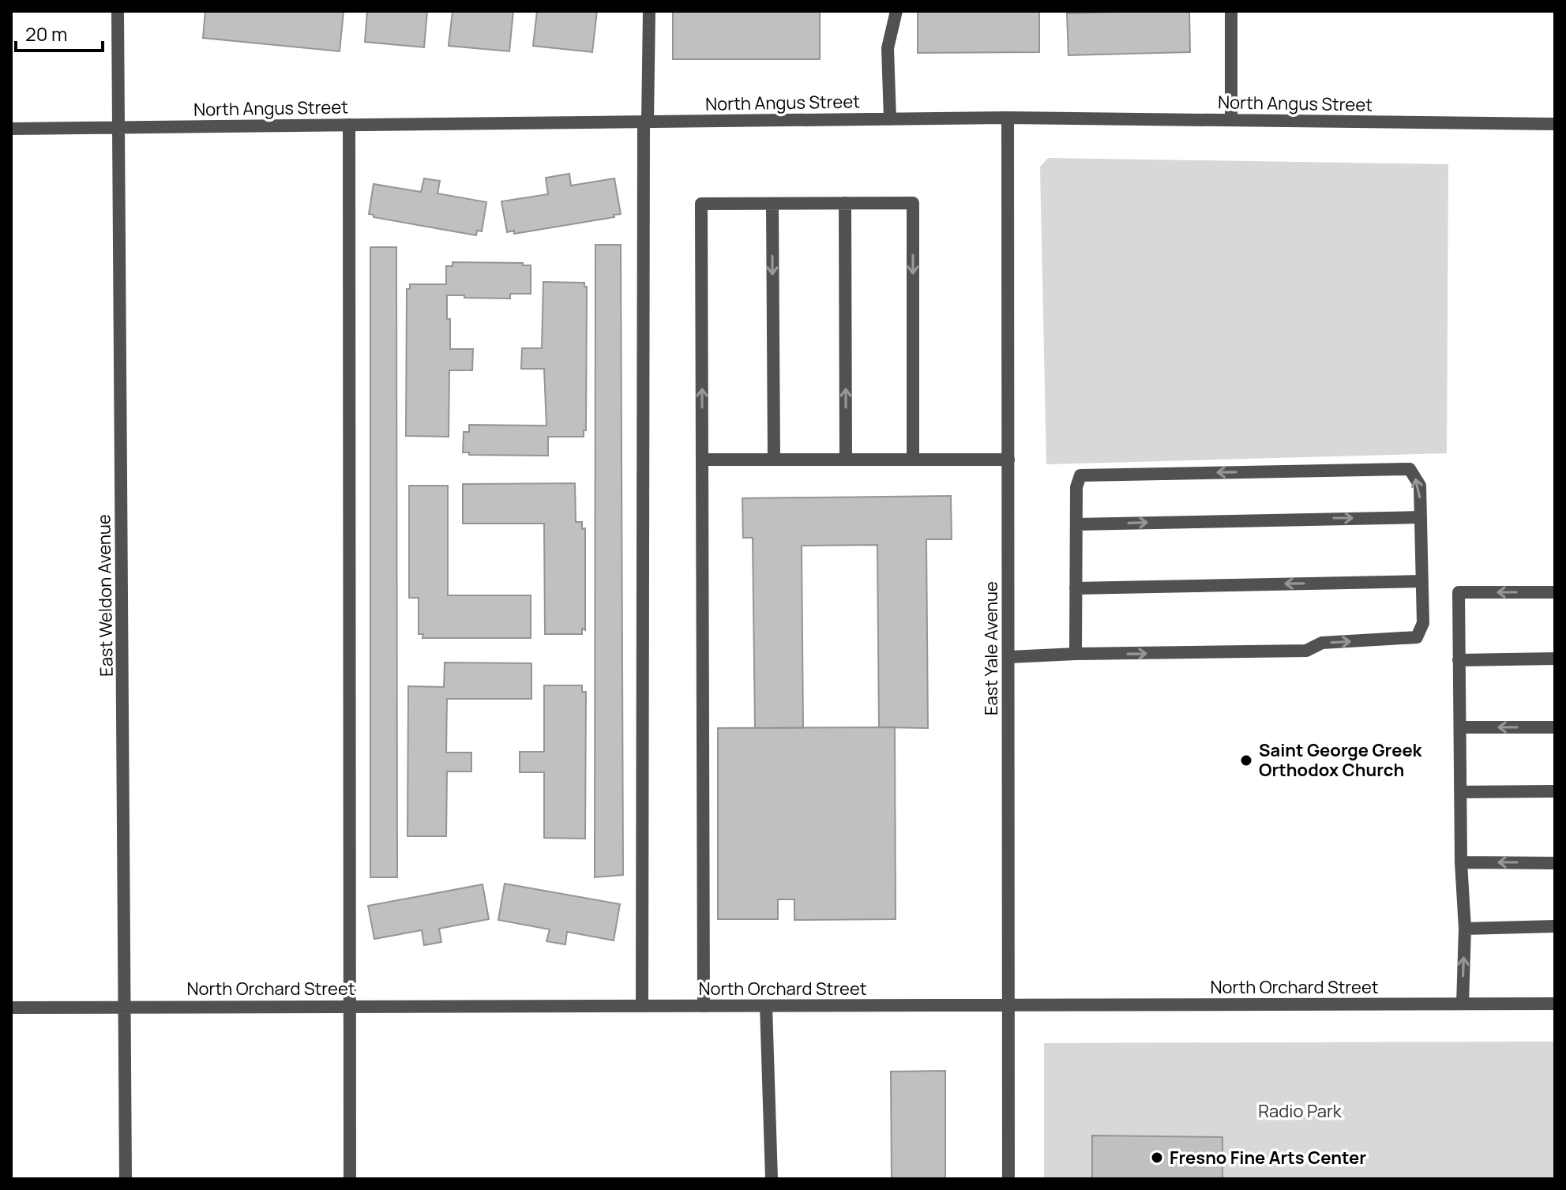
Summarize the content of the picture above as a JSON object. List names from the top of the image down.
{
  "streets": {
    "street": [
      "North Angus Street",
      "East Weldon Avenue",
      "East Yale Avenue",
      "North Orchard Street"
    ]
  },
  "crossings": [
    ["North Angus Street", "East Weldon Avenue"],
    ["North Angus Street", "East Yale Avenue"],
    ["East Weldon Avenue", "North Orchard Street"],
    ["East Yale Avenue", "North Orchard Street"]
  ],
  "parks": ["Radio Park"],
  "places": ["Saint George Greek Orthodox Church", "Fresno Fine Arts Center"],
  "scale_bar": "20 m"
}
